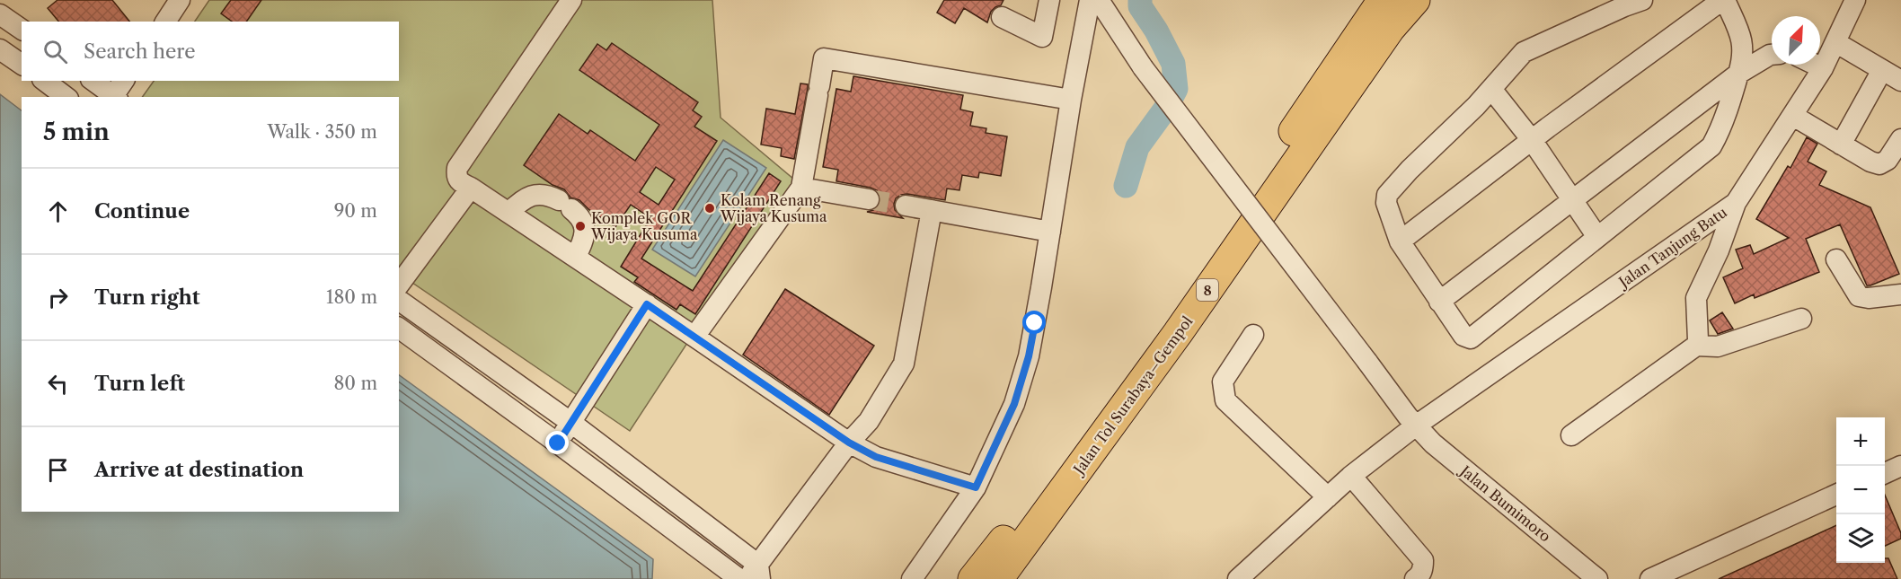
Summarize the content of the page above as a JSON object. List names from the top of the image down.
{
  "streets": {
    "highway": ["8", "Jalan Tol Surabaya–Gempol"],
    "street": ["Jalan Tanjung Batu", "Jalan Bumimoro"]
  },
  "crossings": [
    ["Jalan Tanjung Batu", "Jalan Bumimoro"]
  ],
  "places": ["Kolam Renang Wijaya Kusuma", "Komplek GOR Wijaya Kusuma"],
  "north": "top right",
  "page": {
    "search": "Search here",
    "heading": ["5 min", "Walk · 350 m"],
    "list": [
      ["Continue", "90 m"],
      ["Turn right", "180 m"],
      ["Turn left", "80 m"],
      "Arrive at destination"
    ],
    "map_buttons": ["+", "−"]
  }
}
